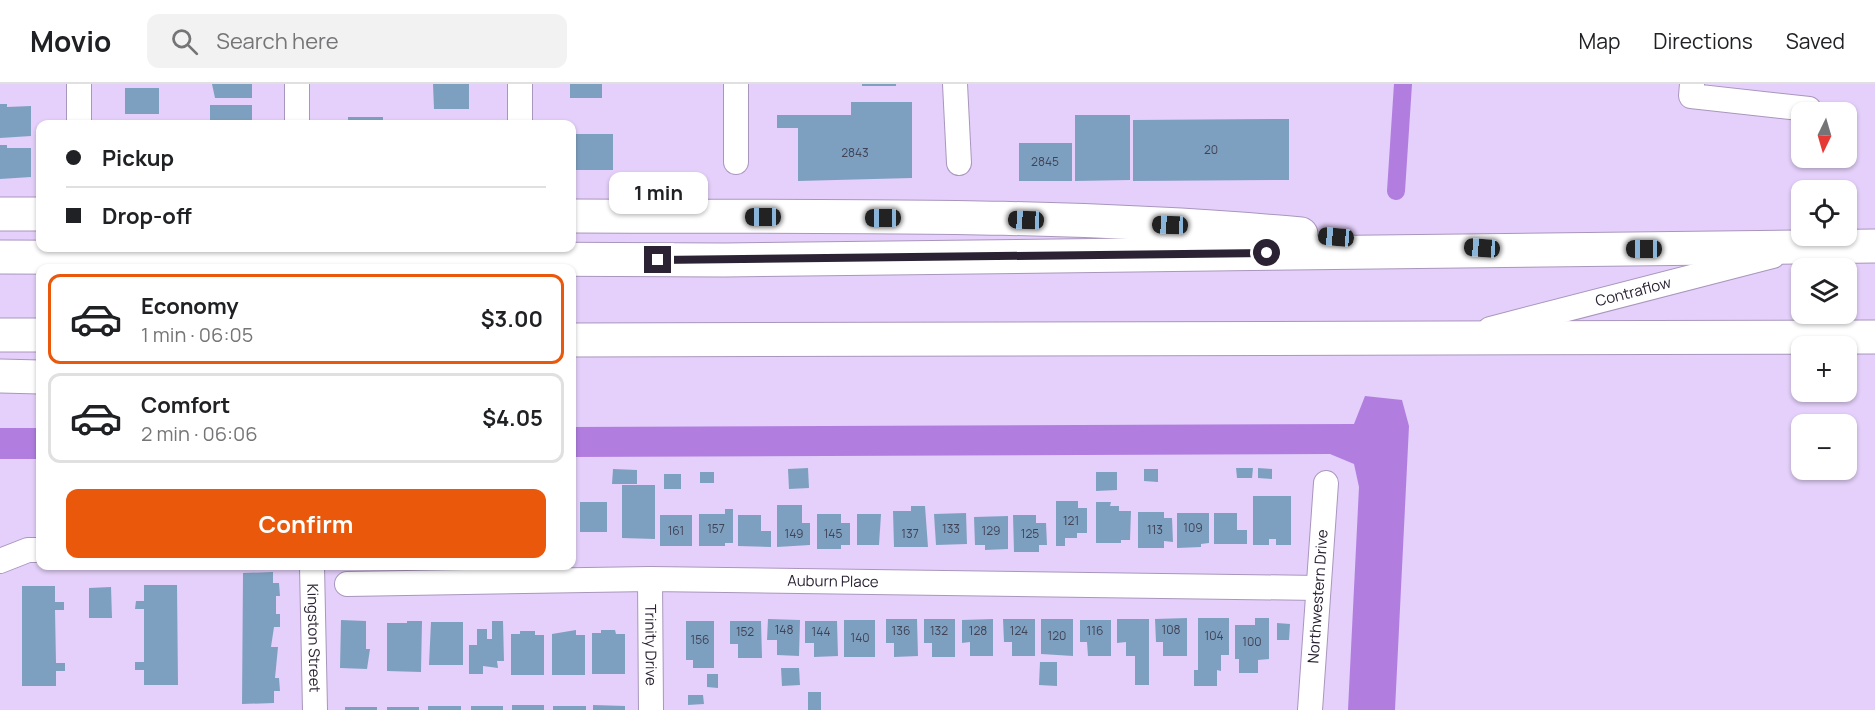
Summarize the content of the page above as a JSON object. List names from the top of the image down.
{
  "streets": {
    "street": [
      "Contraflow",
      "Auburn Place",
      "Northwestern Drive",
      "Kingston Street",
      "Trinity Drive"
    ]
  },
  "crossings": [
    ["Auburn Place", "Northwestern Drive"],
    ["Auburn Place", "Trinity Drive"]
  ],
  "house_numbers": [
    "20",
    "2843",
    "2845",
    "121",
    "109",
    "157",
    "133",
    "113",
    "161",
    "129",
    "149",
    "145",
    "137",
    "125",
    "148",
    "108",
    "136",
    "132",
    "128",
    "124",
    "116",
    "152",
    "144",
    "120",
    "104",
    "140",
    "156",
    "100"
  ],
  "north": "bottom",
  "page": {
    "header": "Movio",
    "search": "Search here",
    "nav": ["Map", "Directions", "Saved"],
    "map_buttons": ["+", "−"],
    "banner": ["Pickup", "Drop-off"],
    "bubble": "1 min",
    "list": [
      {
        "name": "Economy",
        "note": "1 min · 06:05",
        "value": "$3.00"
      },
      {
        "name": "Comfort",
        "note": "2 min · 06:06",
        "value": "$4.05"
      }
    ],
    "buttons": "Confirm"
  }
}
